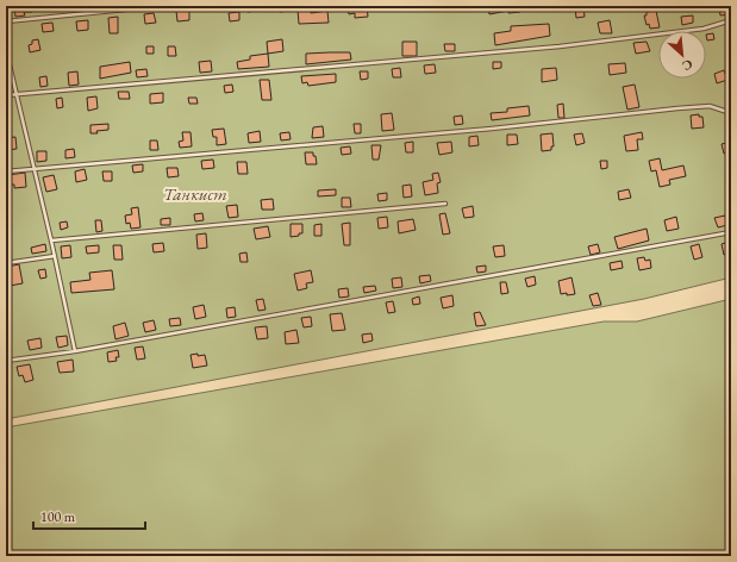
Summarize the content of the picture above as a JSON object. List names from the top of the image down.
{
  "parks": ["Танкист"],
  "scale_bar": "100 m",
  "north": "bottom right"
}
